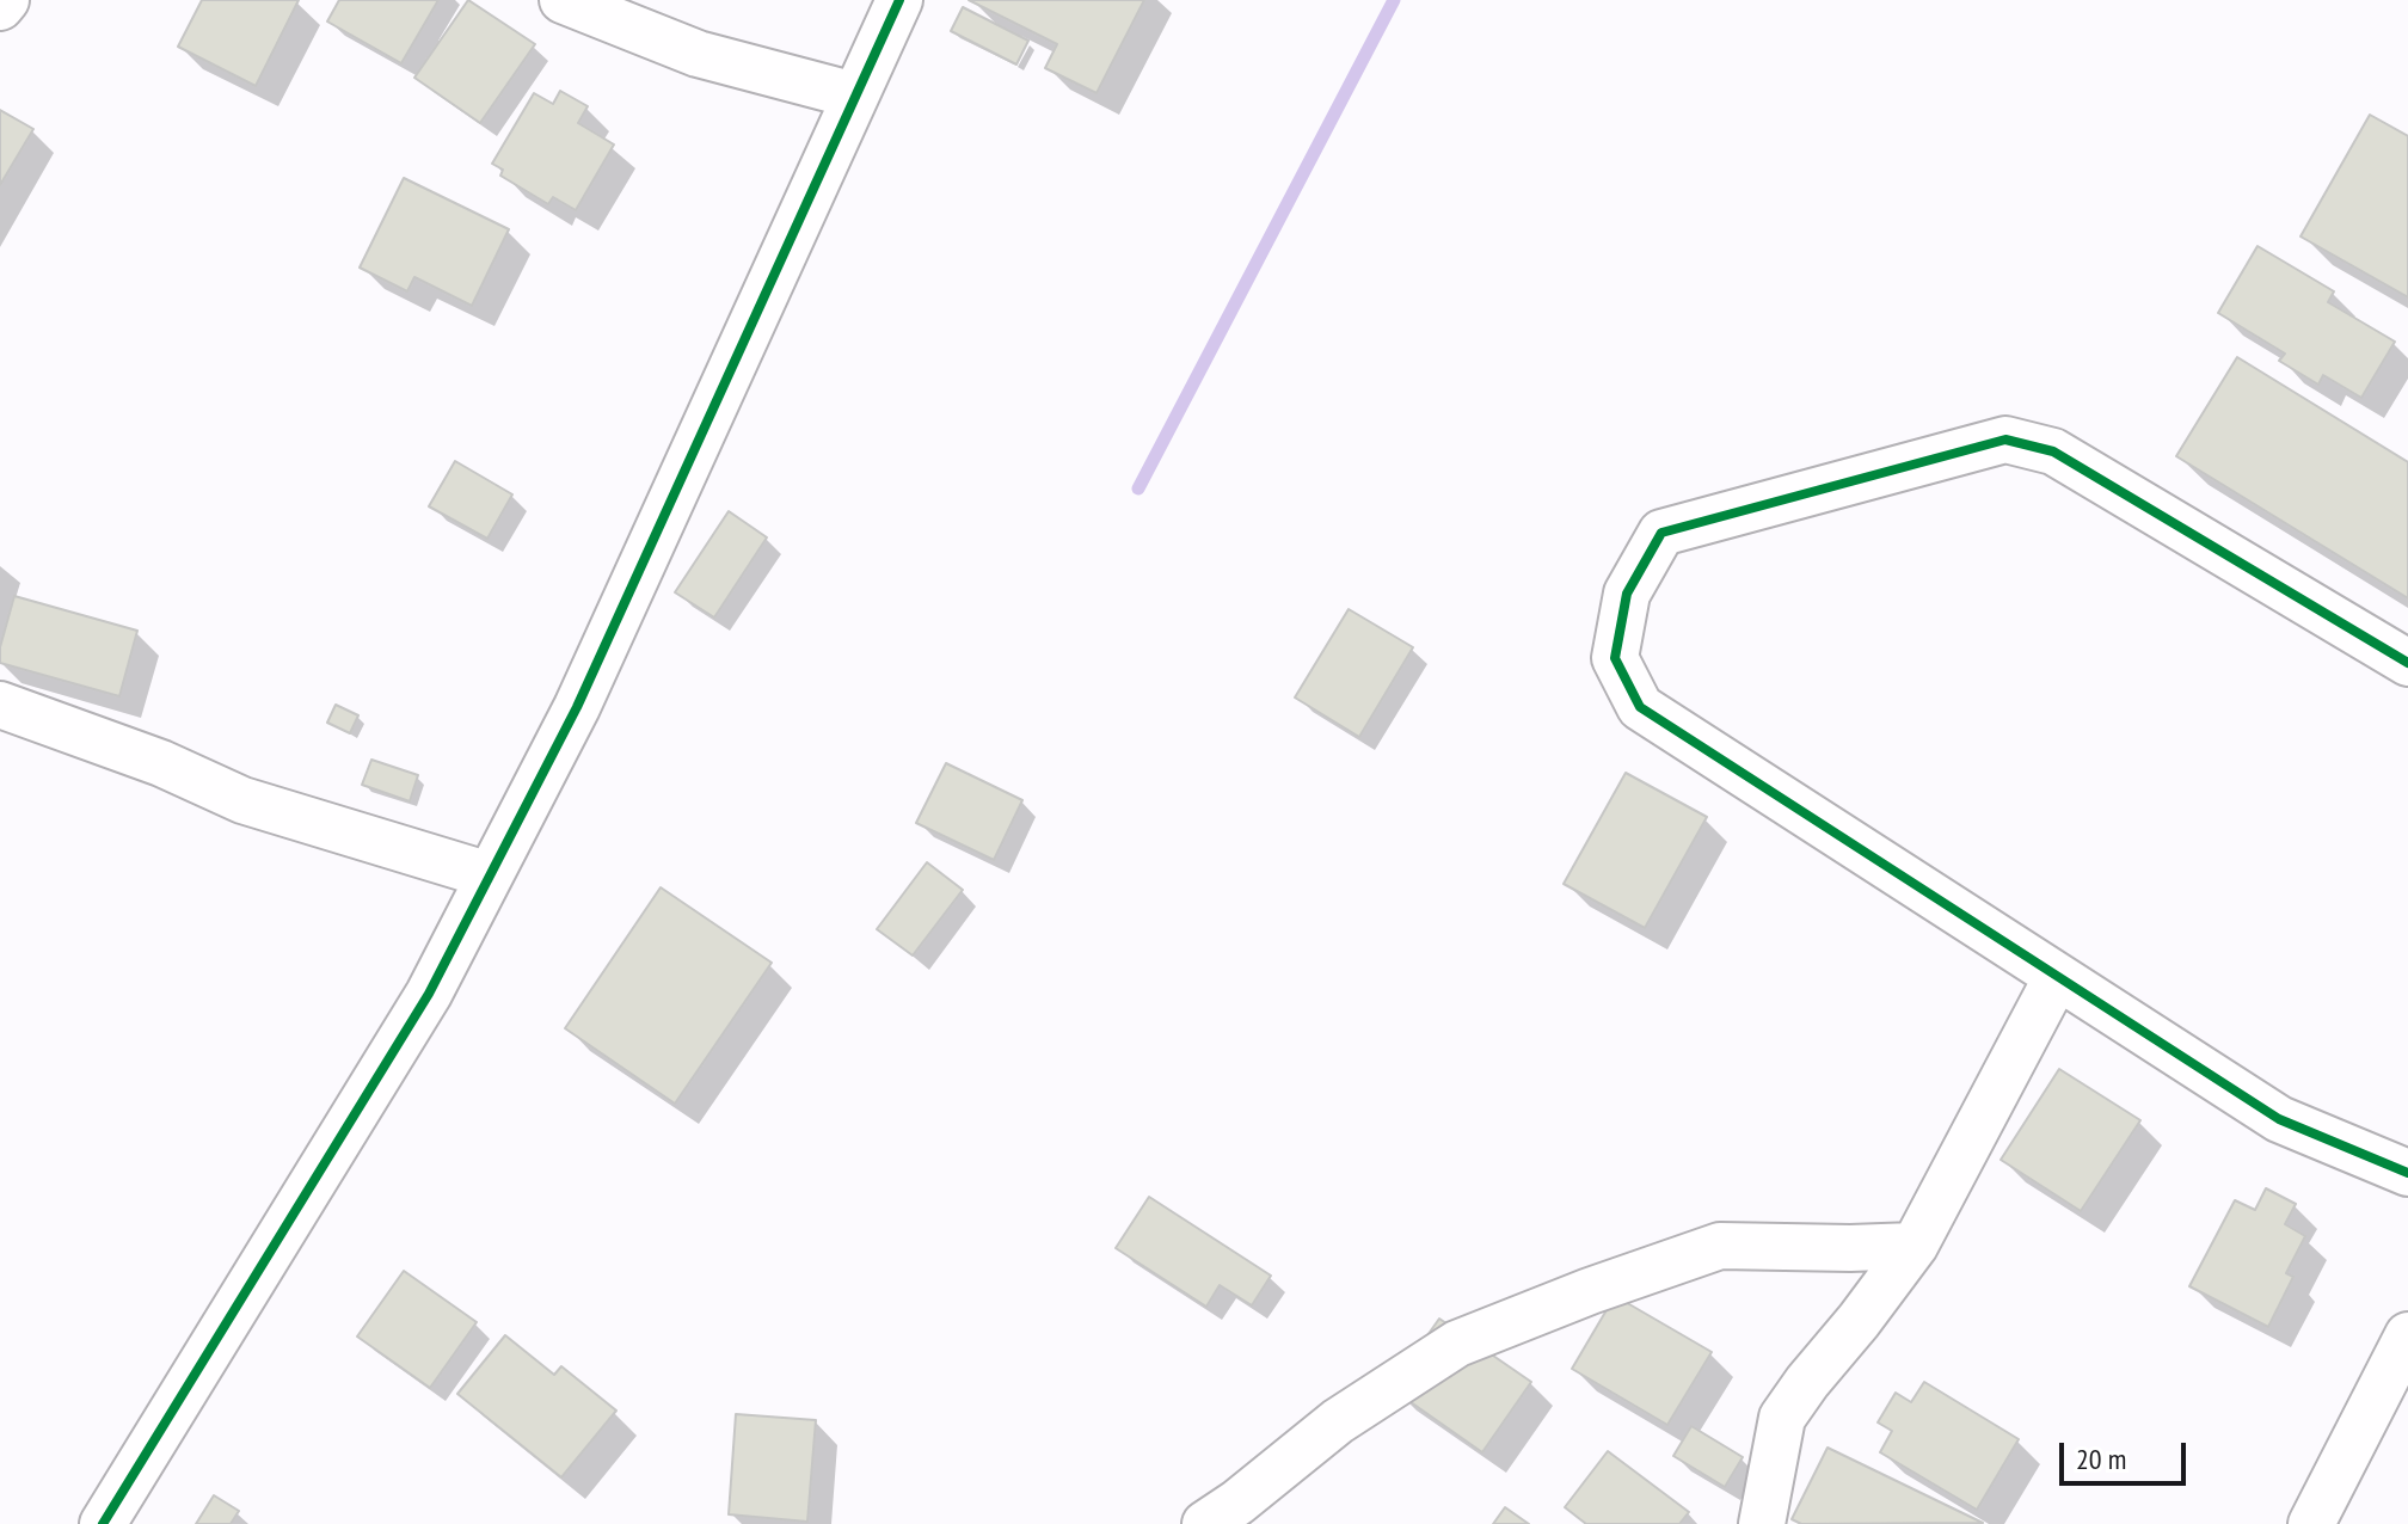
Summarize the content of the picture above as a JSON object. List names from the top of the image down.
{
  "scale_bar": "20 m"
}
